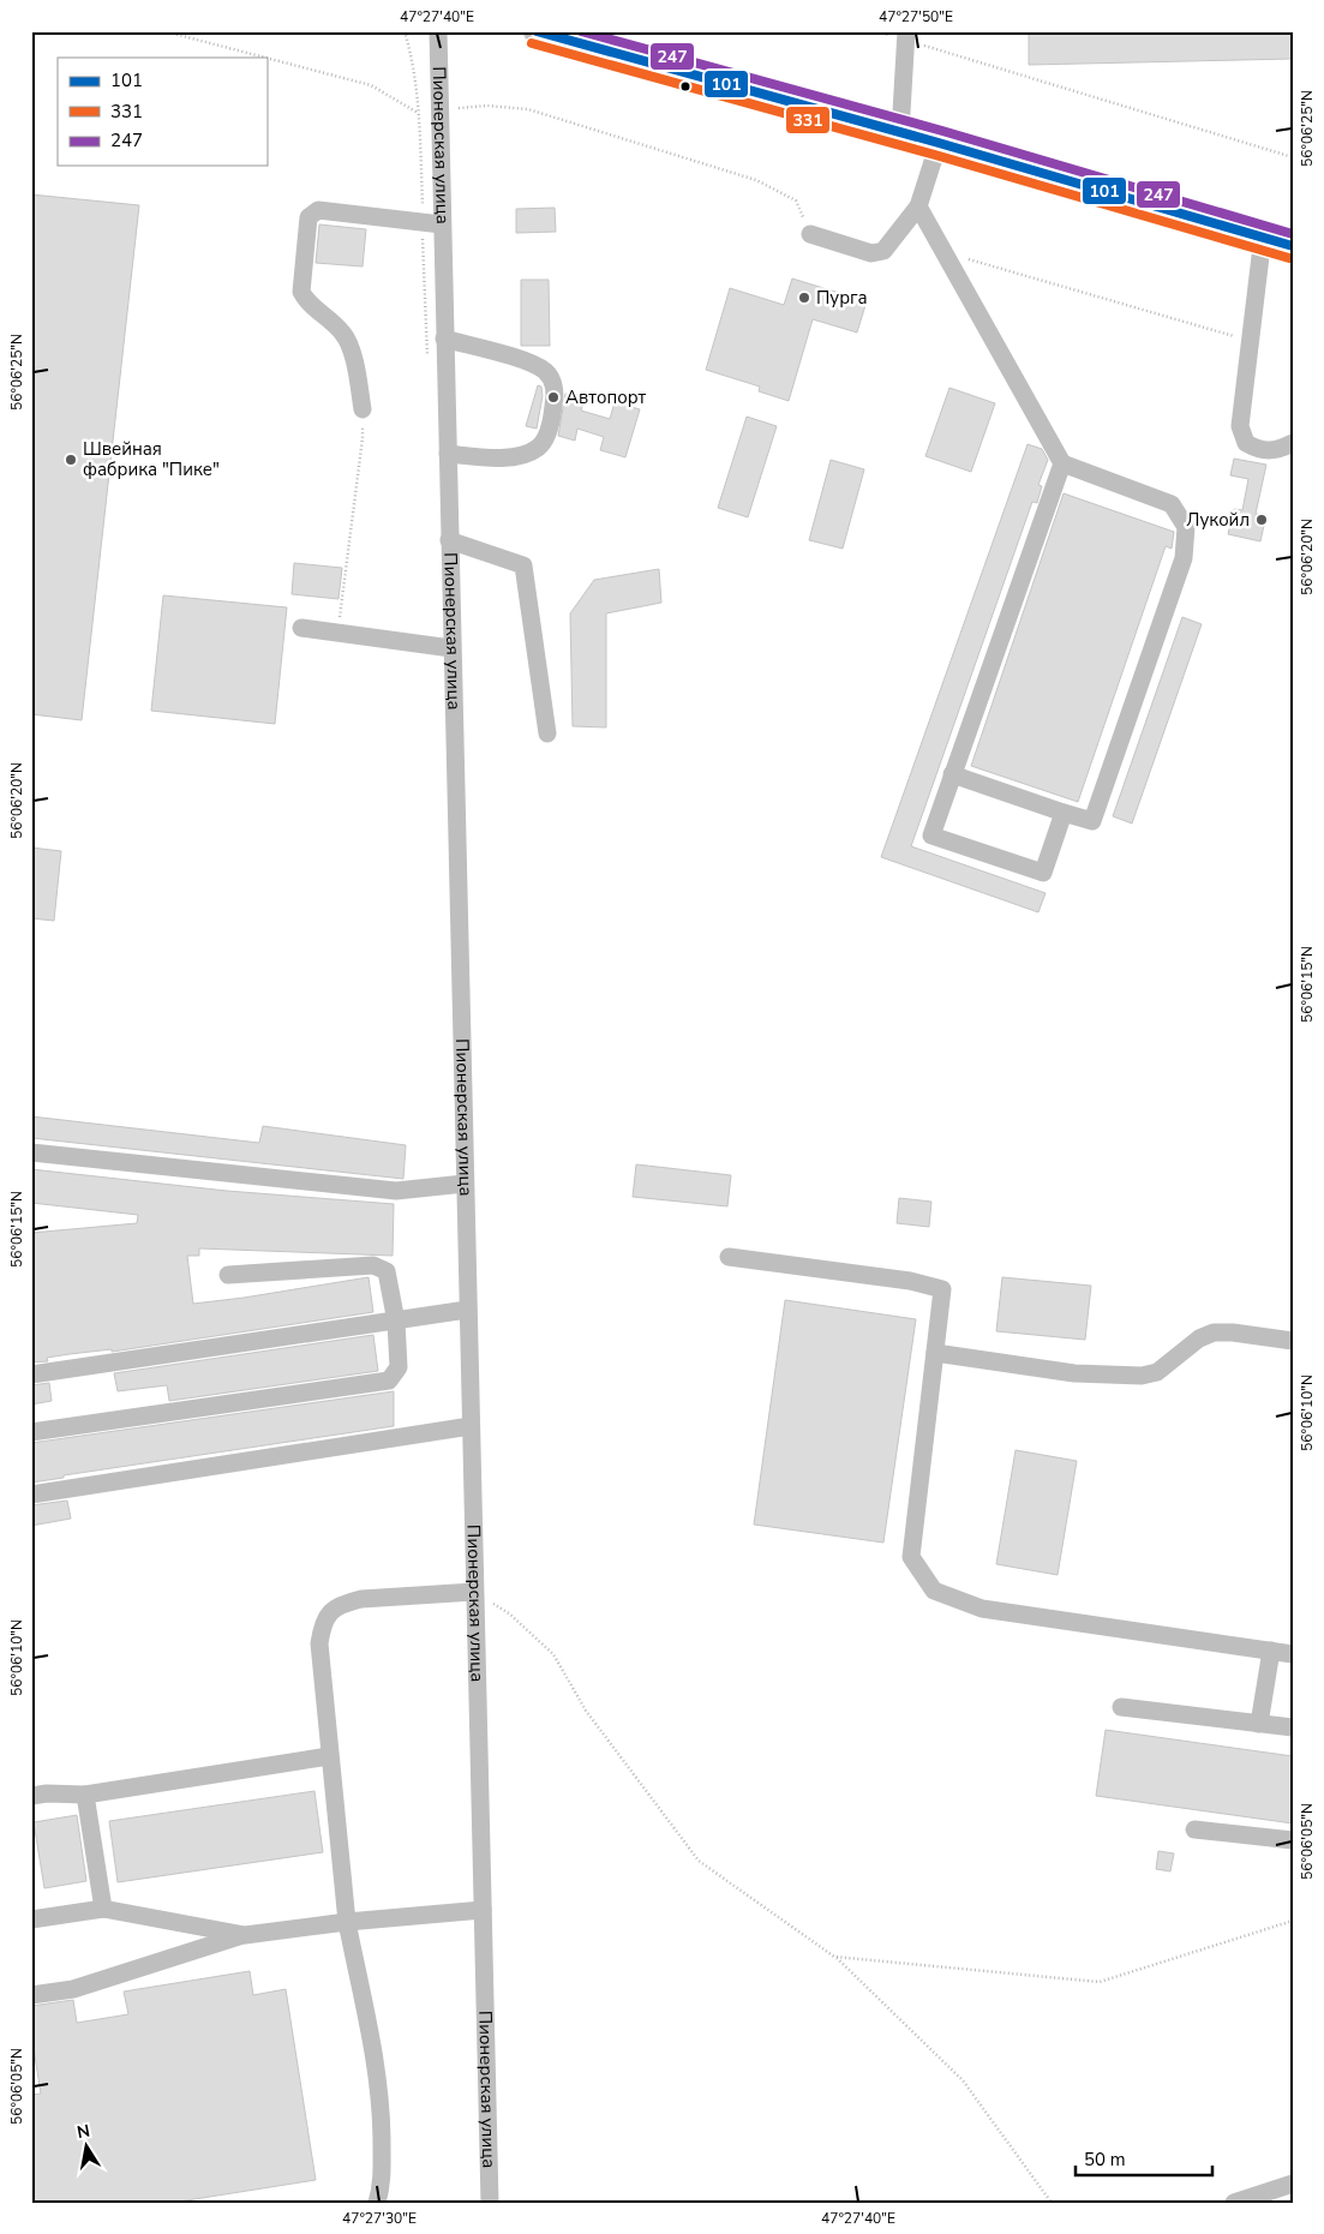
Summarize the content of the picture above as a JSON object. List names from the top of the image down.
{
  "streets": {
    "street": ["Пионерская улица"]
  },
  "places": [
    "Пурга",
    "Автопорт",
    "Швейная фабрика \"Пике\"",
    "Лукойл"
  ],
  "lines": ["transit line 101", "transit line 247", "transit line 331"],
  "legend": ["101", "331", "247"],
  "scale_bar": "50 m",
  "north": "top",
  "coordinates": [
    "47°27'40\"E",
    "47°27'50\"E",
    "56°06'25\"N",
    "56°06'20\"N",
    "56°06'15\"N",
    "56°06'10\"N",
    "56°06'05\"N",
    "47°27'30\"E"
  ]
}
